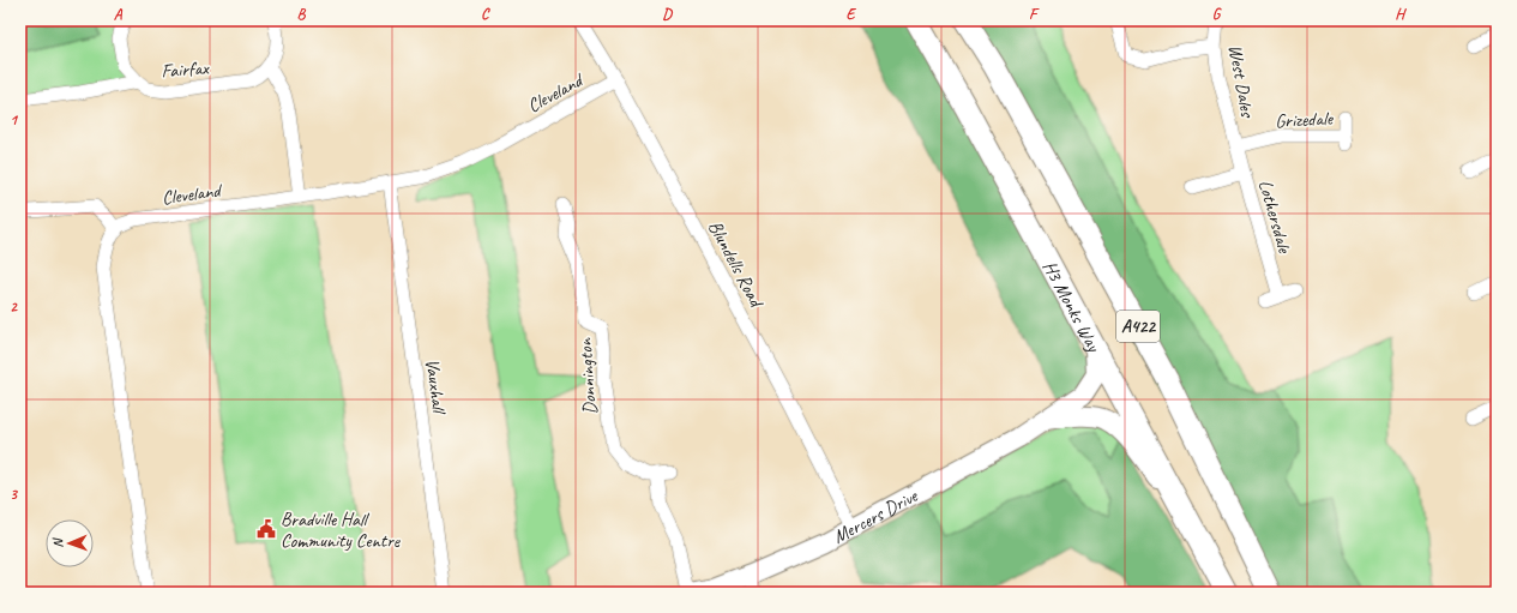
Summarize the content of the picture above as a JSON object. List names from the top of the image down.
{
  "streets": {
    "main road": ["H3 Monks Way", "A422"],
    "street": [
      "Fairfax",
      "West Dales",
      "Cleveland",
      "Grizedale",
      "Lothersdale",
      "Blundells Road",
      "Donnington",
      "Vauxhall",
      "Mercers Drive"
    ]
  },
  "crossings": [
    ["West Dales", "Grizedale"],
    ["West Dales", "Lothersdale"],
    ["Cleveland", "Blundells Road"],
    ["Cleveland", "Vauxhall"],
    ["Grizedale", "Lothersdale"],
    ["Blundells Road", "Mercers Drive"],
    ["H3 Monks Way", "Mercers Drive"]
  ],
  "places": {
    "public building": ["Bradville Hall Community Centre"]
  },
  "north": "left",
  "grid": {
    "columns": [
      "A",
      "B",
      "C",
      "D",
      "E",
      "F",
      "G",
      "H"
    ],
    "rows": ["1", "2", "3"]
  }
}
